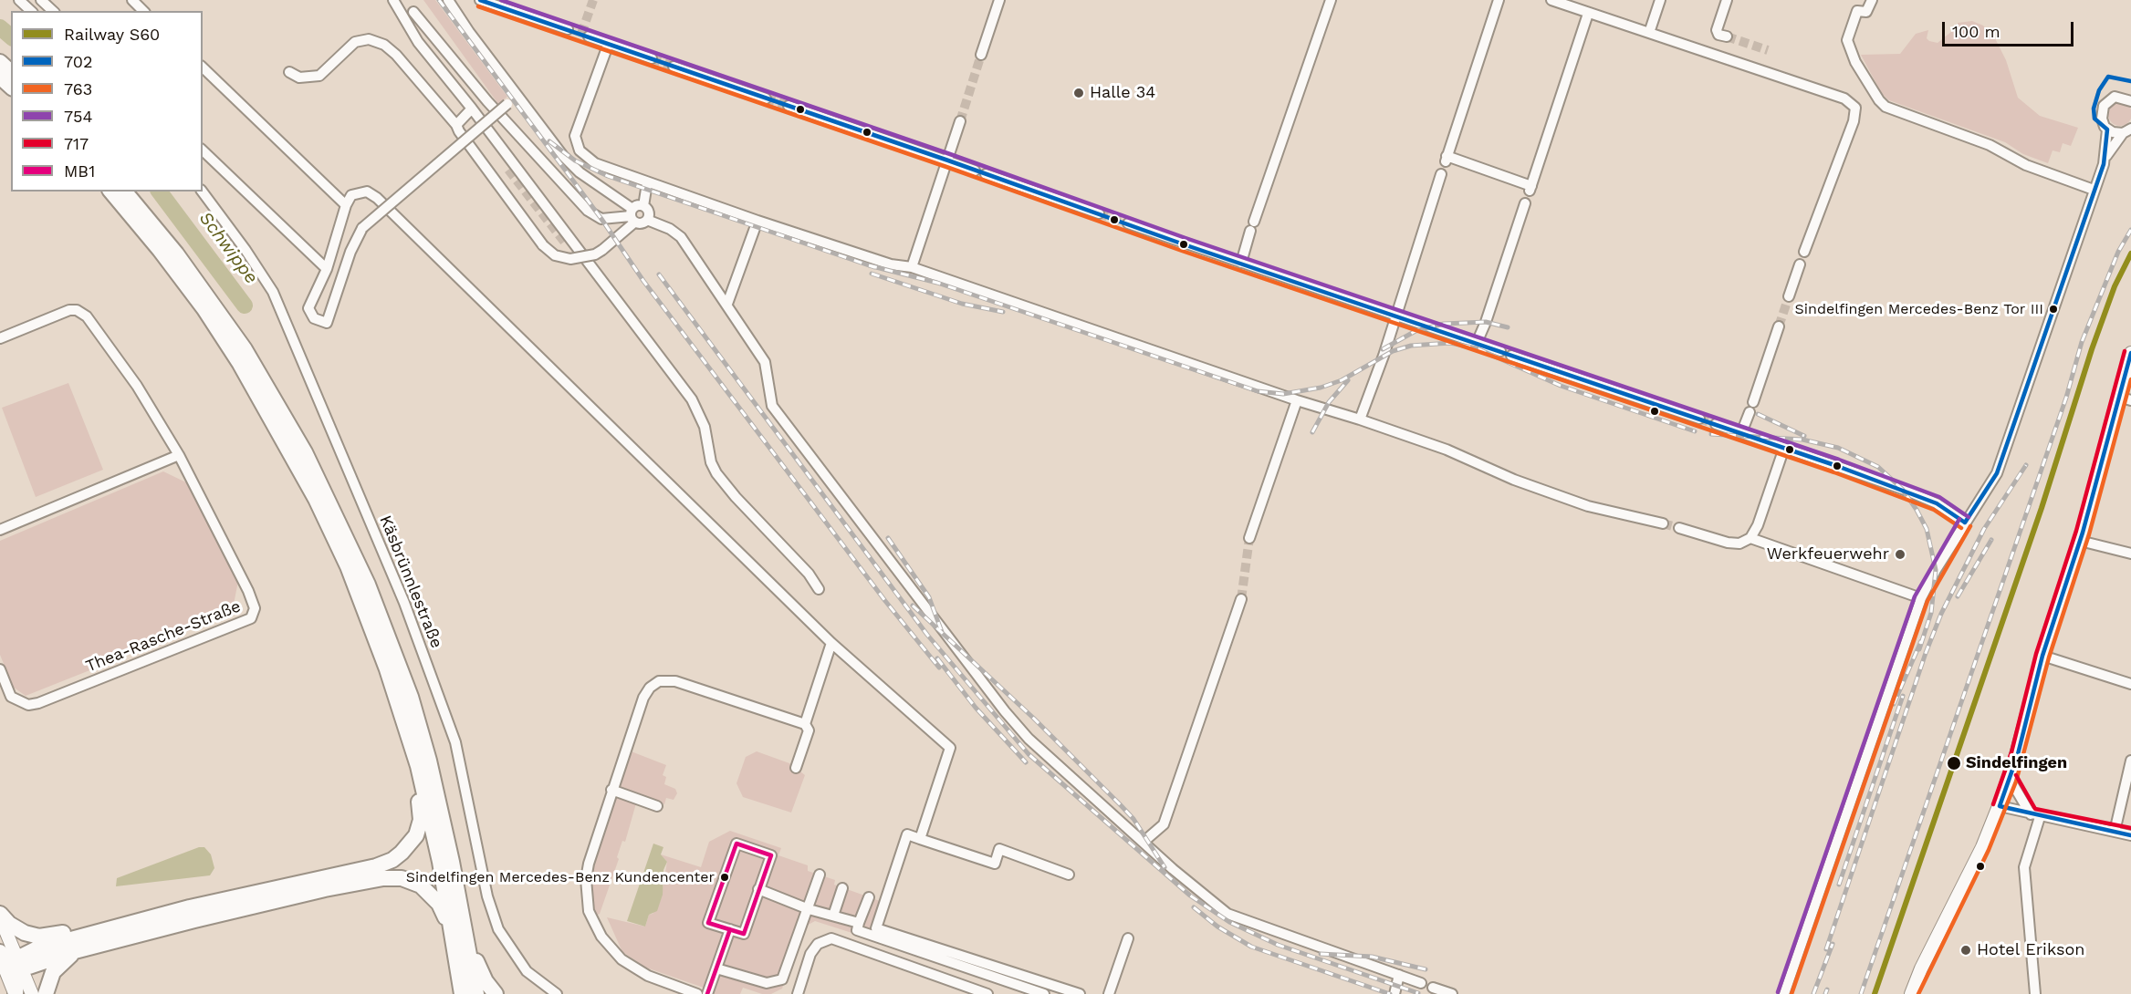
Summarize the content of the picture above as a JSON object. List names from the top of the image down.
{
  "streets": {
    "street": ["Käsbrünnlestraße", "Thea-Rasche-Straße"]
  },
  "water": ["Schwippe"],
  "places": [
    "Halle 34",
    "Sindelfingen Mercedes-Benz Tor III",
    "Werkfeuerwehr",
    "Sindelfingen",
    "Sindelfingen Mercedes-Benz Kundencenter",
    "Hotel Erikson"
  ],
  "lines": [
    "transit line 702",
    "transit line 754",
    "transit line 763",
    "rail line S60",
    "transit line 717",
    "transit line MB1"
  ],
  "legend": [
    "Railway S60",
    "702",
    "763",
    "754",
    "717",
    "MB1"
  ],
  "scale_bar": "100 m"
}
